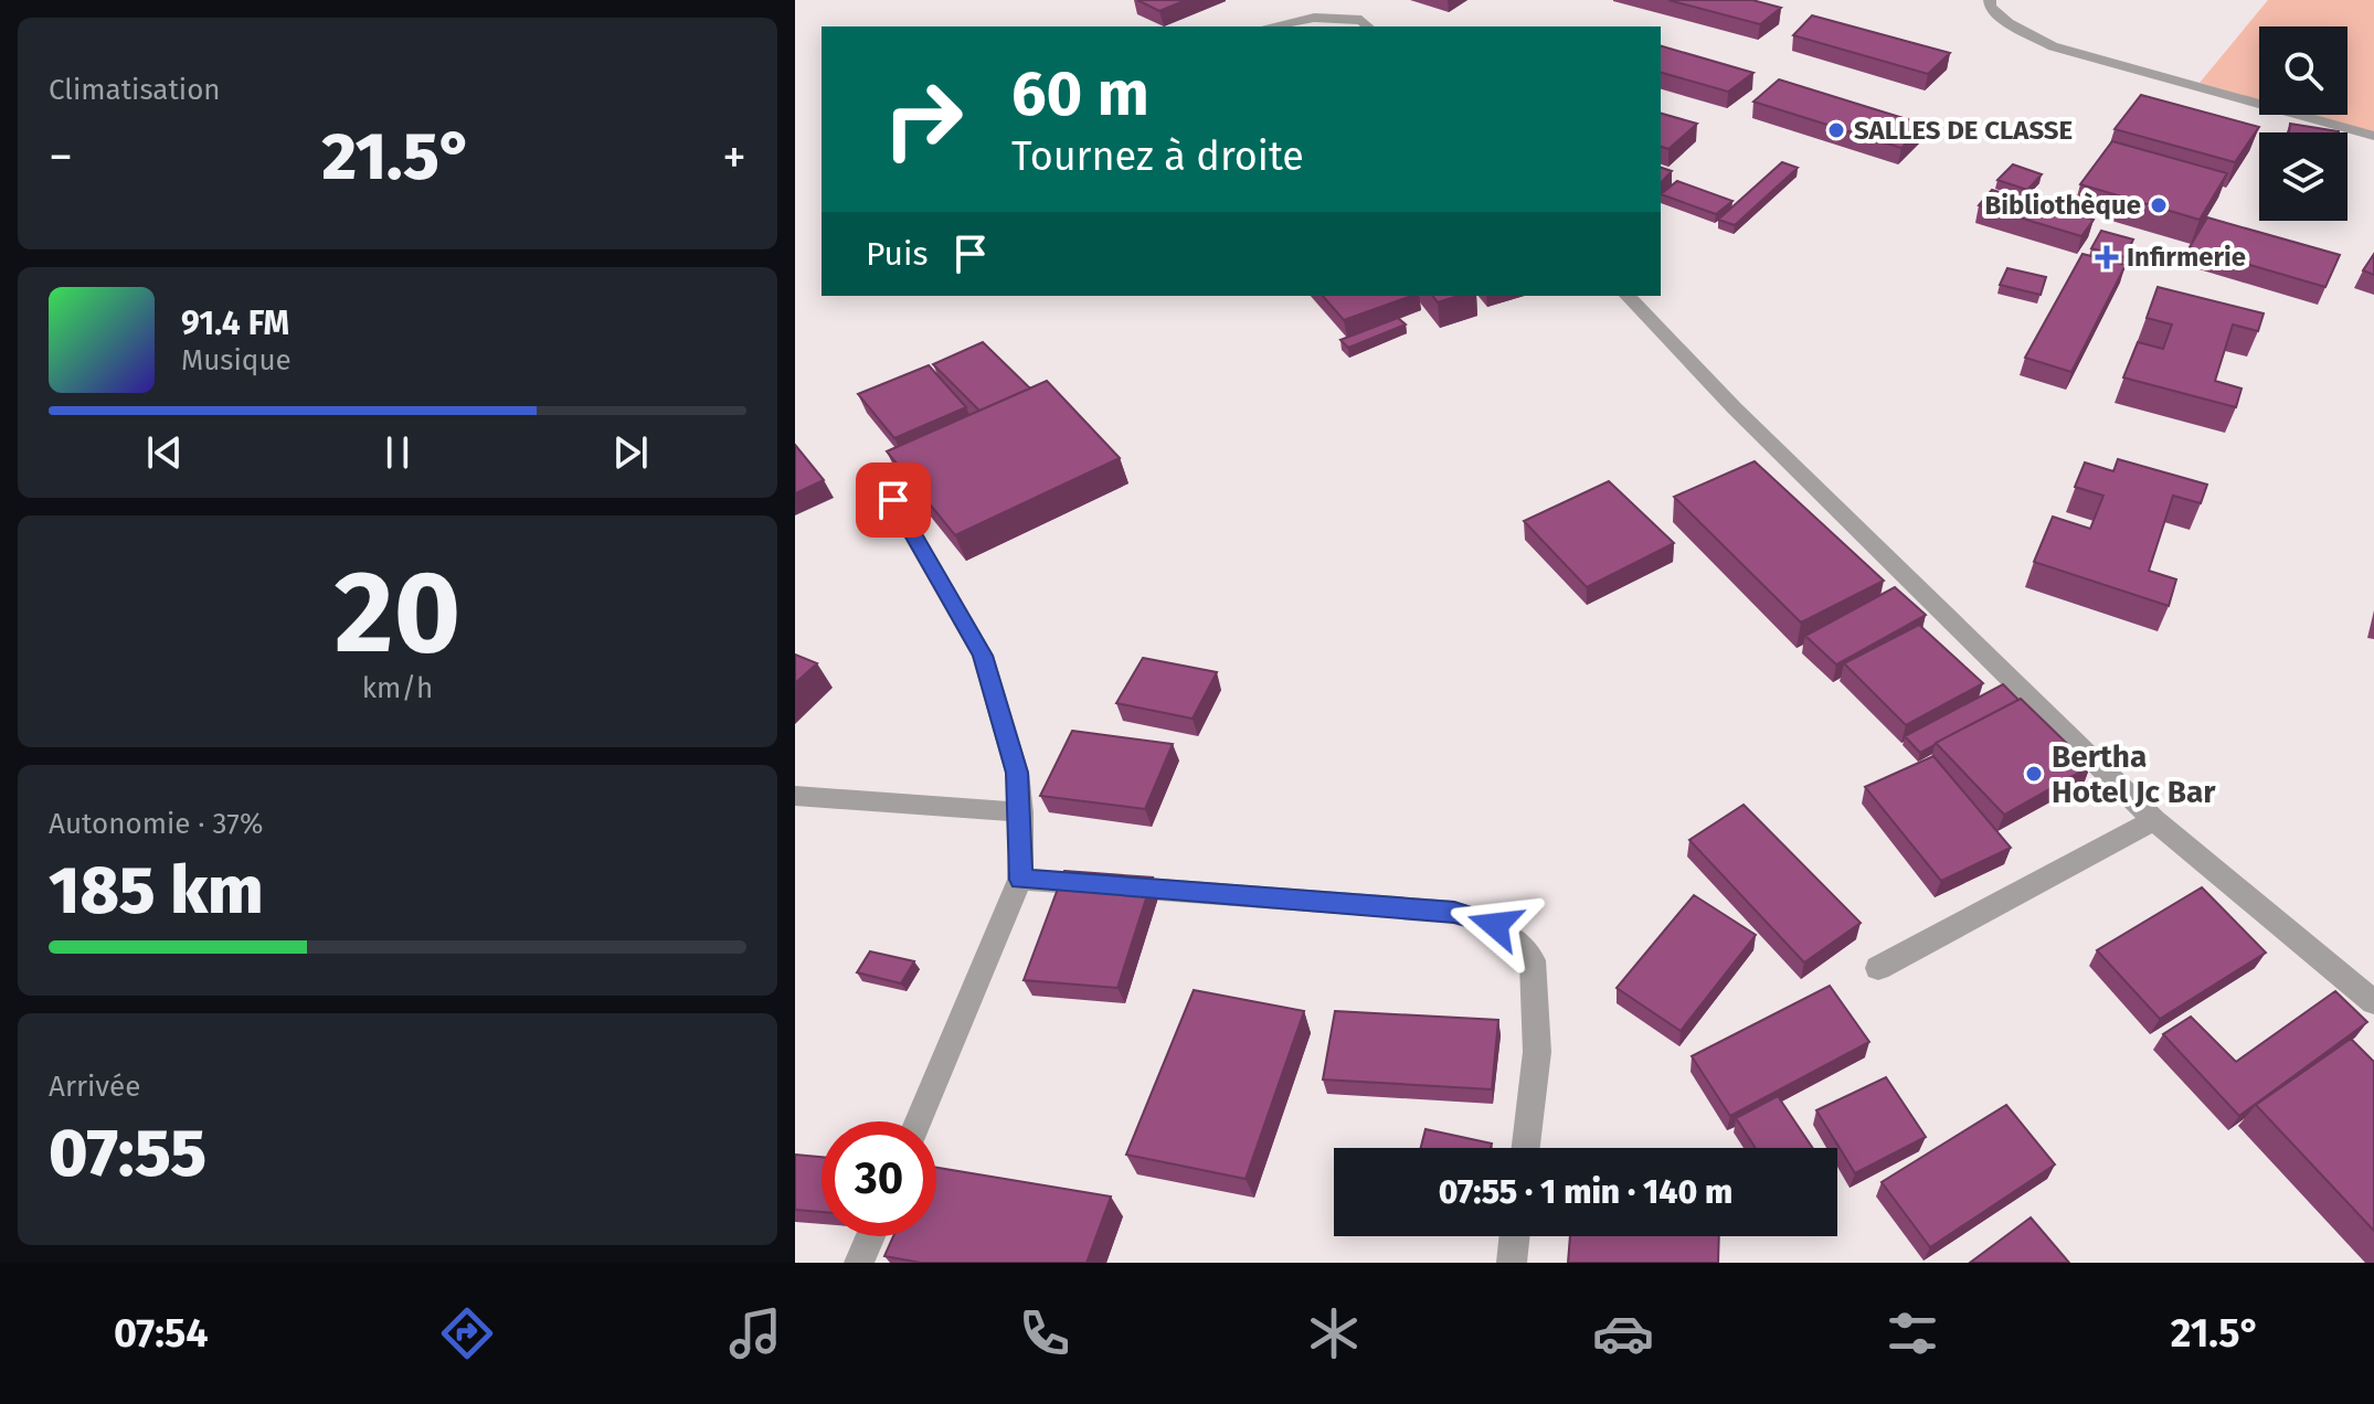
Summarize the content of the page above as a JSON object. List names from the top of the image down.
{
  "places": {
    "other": ["SALLES DE CLASSE", "Bibliothèque", "Bertha Hotel Jc Bar"],
    "health": ["Infirmerie"]
  },
  "page": {
    "tile": [
      "Climatisation",
      ["20", "km/h"],
      ["Autonomie · 37%", "185 km"],
      ["Arrivée", "07:55"]
    ],
    "turn": ["60 m", "Tournez à droite"],
    "heat": ["−", "21.5°", "+"],
    "then": "Puis",
    "song": ["91.4 FM", "Musique"],
    "limit": "30",
    "trip": "07:55 · 1 min · 140 m",
    "tabs": ["07:54", "21.5°"]
  }
}
